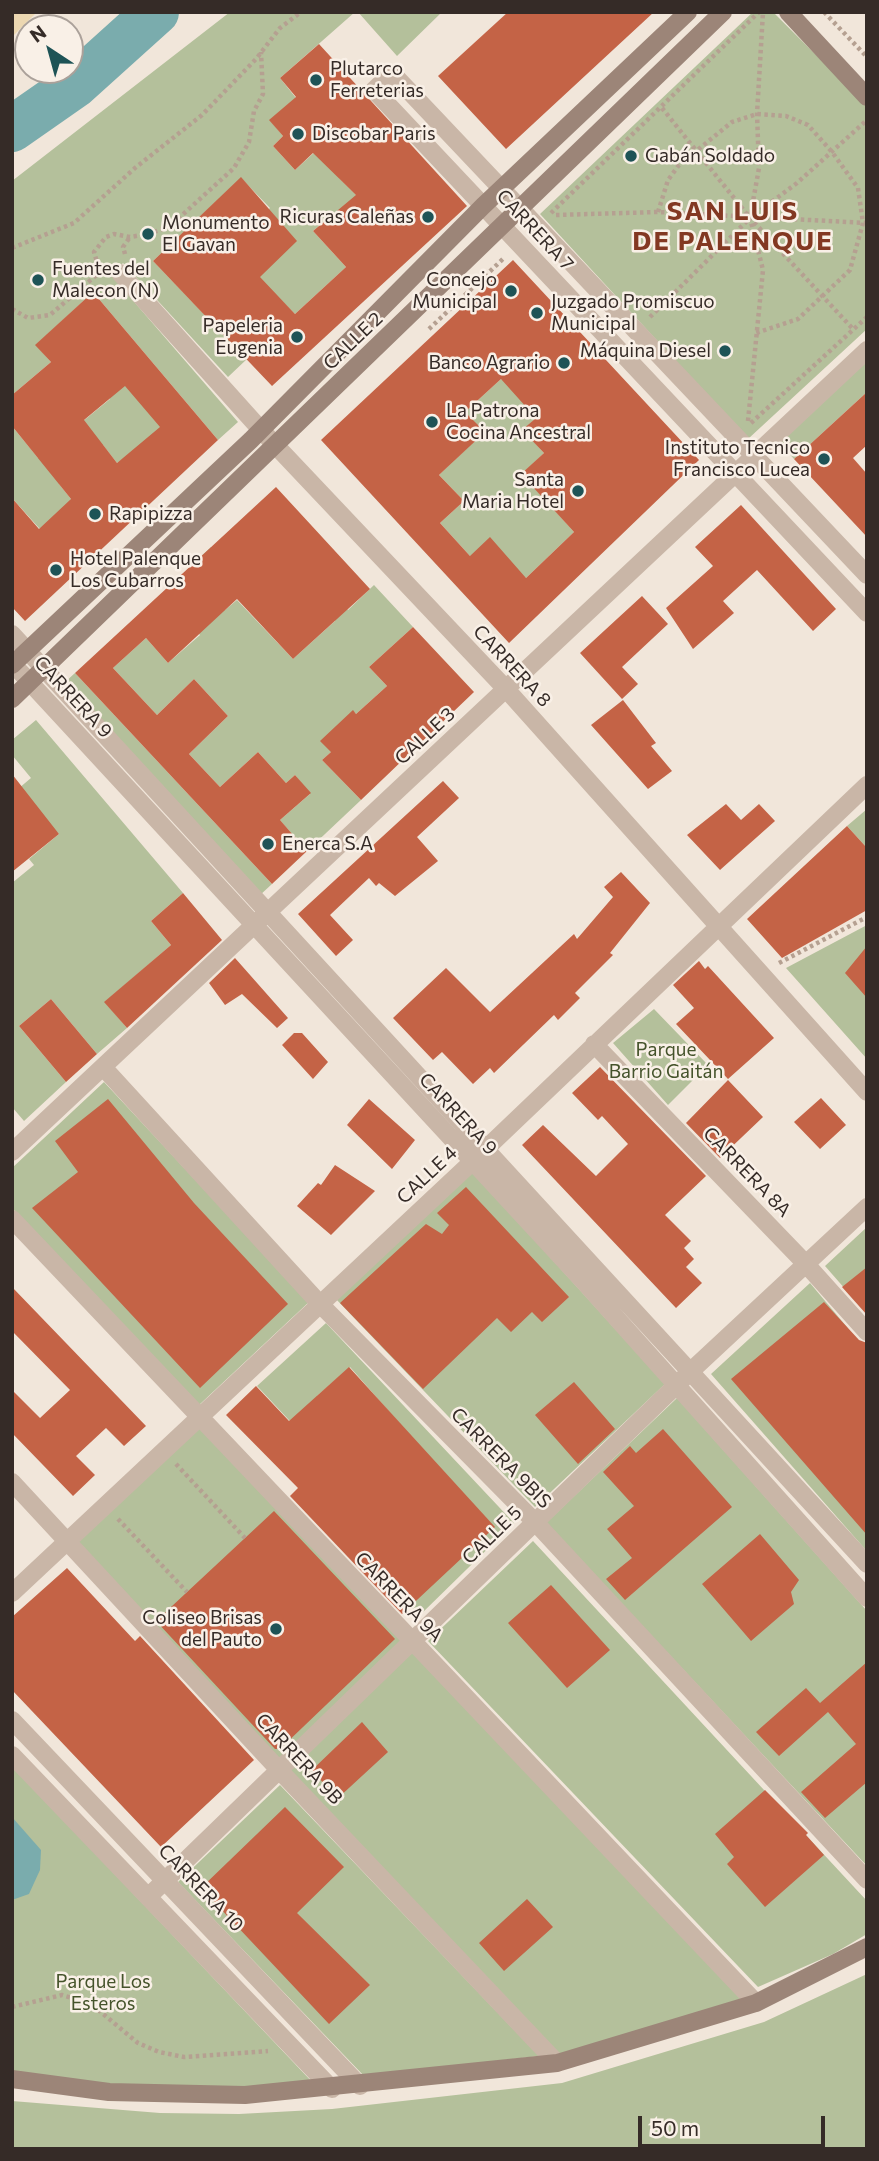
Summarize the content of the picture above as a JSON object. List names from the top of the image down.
{
  "streets": {
    "street": [
      "CARRERA 7",
      "CALLE 2",
      "CARRERA 8",
      "CARRERA 9",
      "CALLE 3",
      "CARRERA 8A",
      "CALLE 4",
      "CARRERA 9BIS",
      "CALLE 5",
      "CARRERA 9A",
      "CARRERA 9B",
      "CARRERA 10"
    ]
  },
  "crossings": [
    ["CARRERA 7", "CALLE 2"],
    ["CARRERA 7", "CALLE 3"],
    ["CALLE 2", "CARRERA 8"],
    ["CALLE 2", "CARRERA 9"],
    ["CARRERA 8", "CALLE 3"],
    ["CARRERA 8", "CALLE 4"],
    ["CARRERA 9", "CALLE 3"],
    ["CARRERA 9", "CALLE 4"],
    ["CARRERA 9", "CALLE 5"],
    ["CALLE 3", "CARRERA 9BIS"],
    ["CARRERA 8A", "CALLE 4"],
    ["CARRERA 8A", "CALLE 5"],
    ["CALLE 4", "CARRERA 9BIS"],
    ["CALLE 4", "CARRERA 9A"],
    ["CALLE 4", "CARRERA 9B"],
    ["CARRERA 9BIS", "CALLE 5"],
    ["CALLE 5", "CARRERA 9A"],
    ["CALLE 5", "CARRERA 9B"],
    ["CALLE 5", "CARRERA 10"]
  ],
  "districts": ["SAN LUIS DE PALENQUE"],
  "parks": ["Parque Barrio Gaitán", "Parque Los Esteros"],
  "places": [
    "Plutarco Ferreterias",
    "Discobar Paris",
    "Gabán Soldado",
    "Ricuras Caleñas",
    "Monumento El Gavan",
    "Fuentes del Malecon (N)",
    "Concejo Municipal",
    "Juzgado Promiscuo Municipal",
    "Papeleria Eugenia",
    "Máquina Diesel",
    "Banco Agrario",
    "La Patrona Cocina Ancestral",
    "Instituto Tecnico Francisco Lucea",
    "Santa Maria Hotel",
    "Rapipizza",
    "Hotel Palenque Los Cubarros",
    "Enerca S.A",
    "Coliseo Brisas del Pauto"
  ],
  "scale_bar": "50 m",
  "north": "top left"
}
